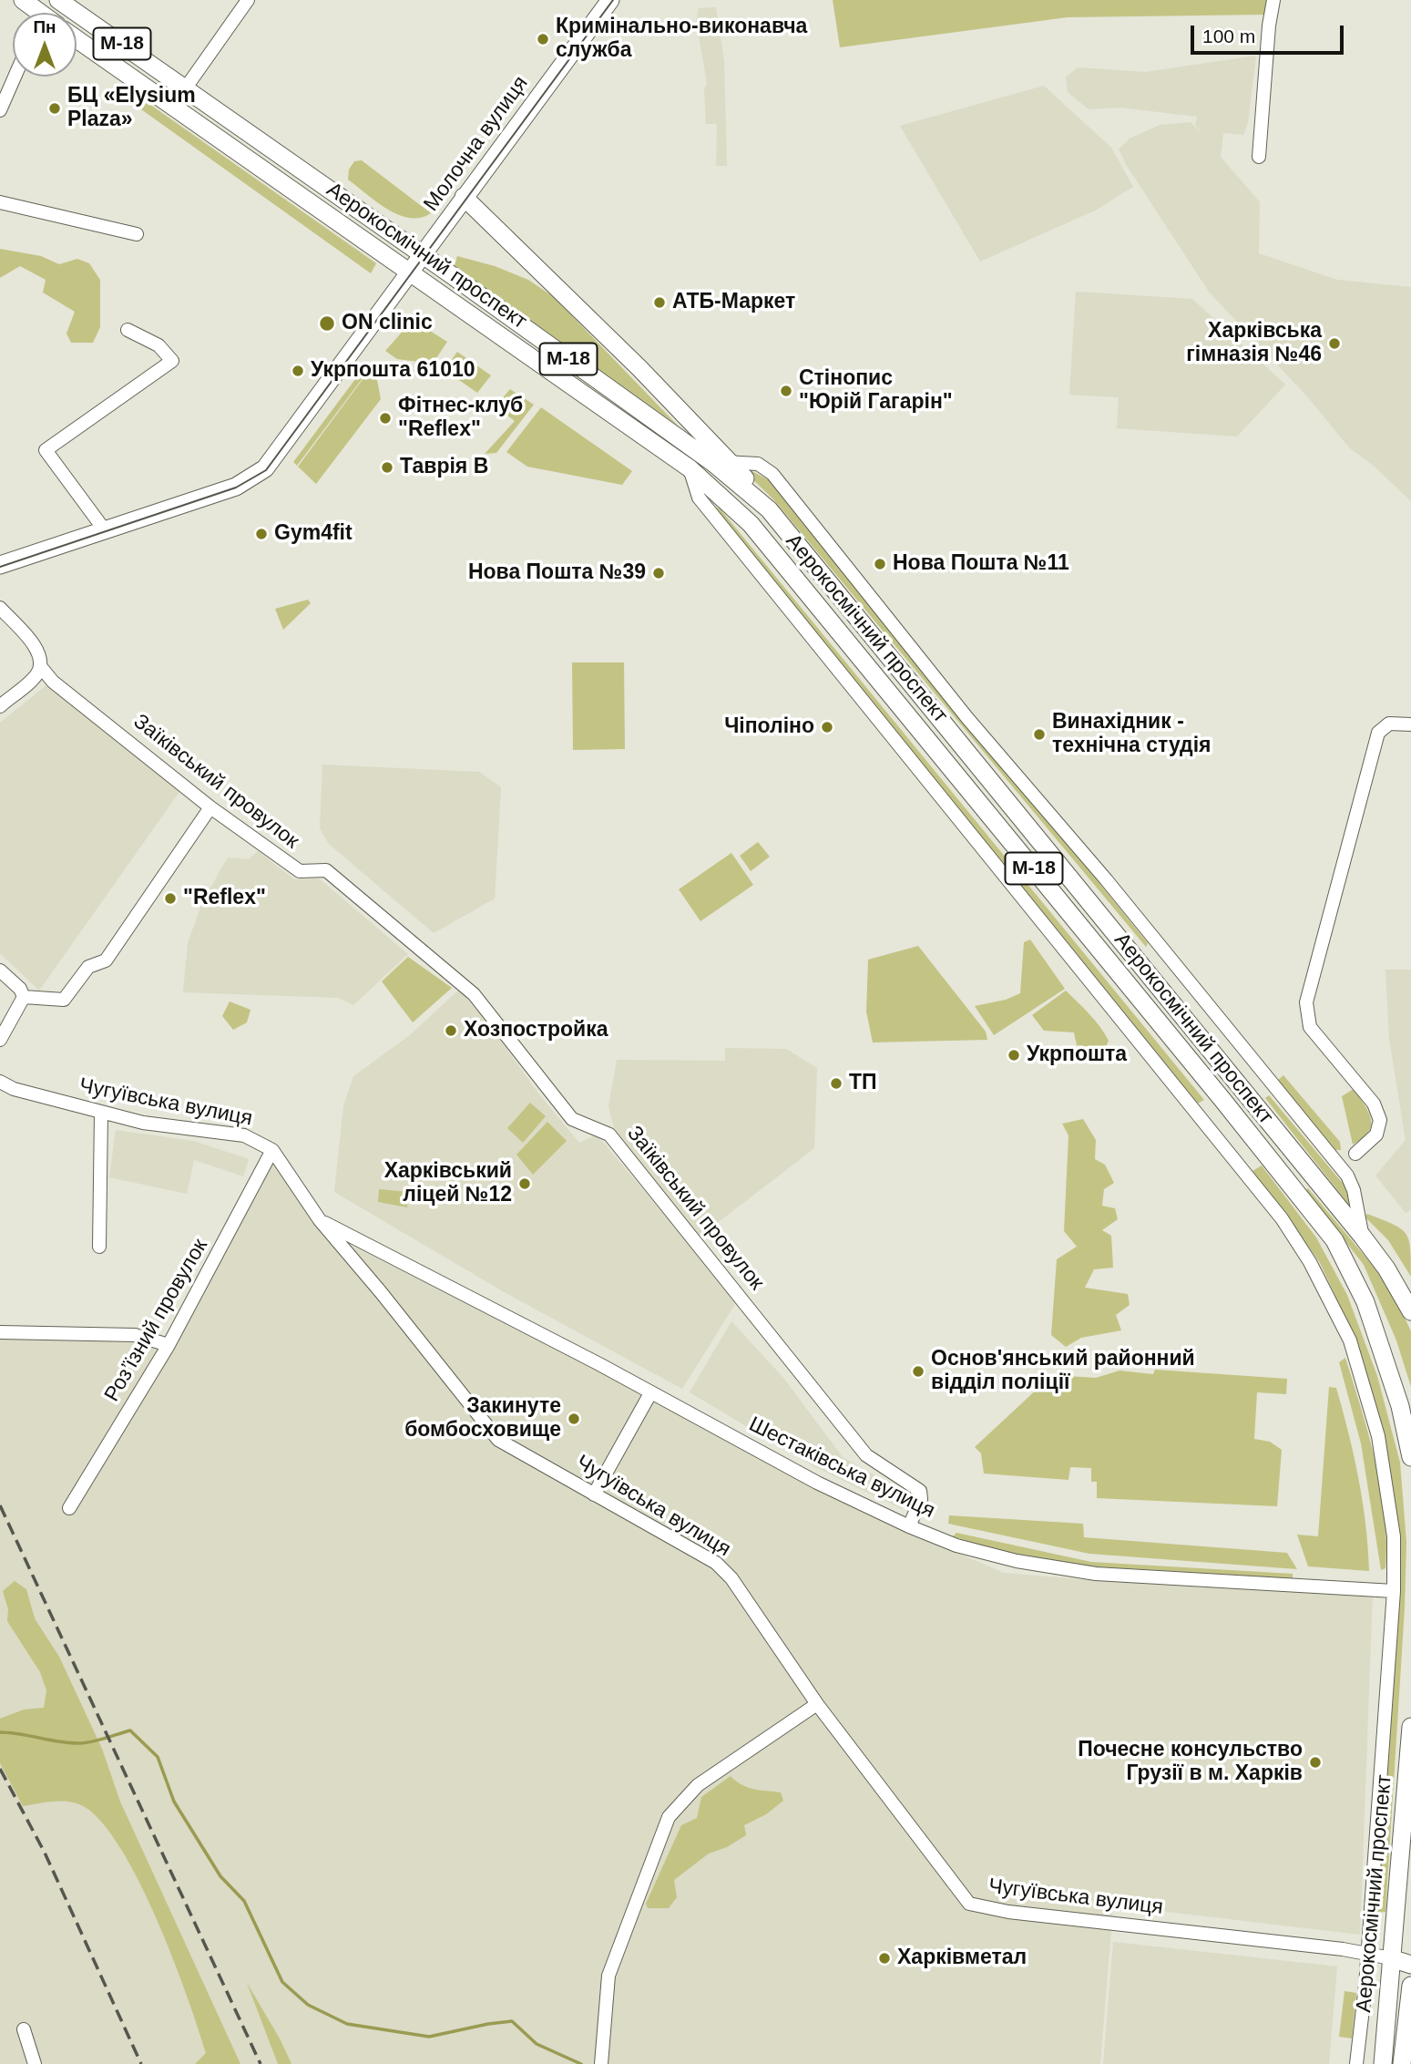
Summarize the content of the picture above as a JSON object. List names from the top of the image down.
{
  "streets": {
    "main road": ["М-18", "Молочна вулиця", "Аерокосмічний проспект"],
    "street": [
      "Заїківський провулок",
      "Чугуївська вулиця",
      "Роз’їзний провулок",
      "Шестаківська вулиця"
    ]
  },
  "crossings": [
    ["Молочна вулиця", "Аерокосмічний проспект"],
    ["Аерокосмічний проспект", "Чугуївська вулиця"],
    ["Заїківський провулок", "Шестаківська вулиця"],
    ["Чугуївська вулиця", "Роз’їзний провулок"],
    ["Чугуївська вулиця", "Шестаківська вулиця"]
  ],
  "places": [
    "Кримінально-виконавча служба",
    "БЦ «Elysium Plaza»",
    "АТБ-Маркет",
    "ON clinic",
    "Харківська гімназія №46",
    "Укрпошта 61010",
    "Стінопис \"Юрій Гагарін\"",
    "Фітнес-клуб \"Reflex\"",
    "Таврія В",
    "Gym4fit",
    "Нова Пошта №11",
    "Нова Пошта №39",
    "Чіполіно",
    "Винахідник - технічна студія",
    "\"Reflex\"",
    "Хозпостройка",
    "Укрпошта",
    "ТП",
    "Харківський ліцей №12",
    "Основ'янський районний відділ поліції",
    "Закинуте бомбосховище",
    "Почесне консульство Грузії в м. Харків",
    "Харківметал"
  ],
  "scale_bar": "100 m",
  "north": "top"
}
